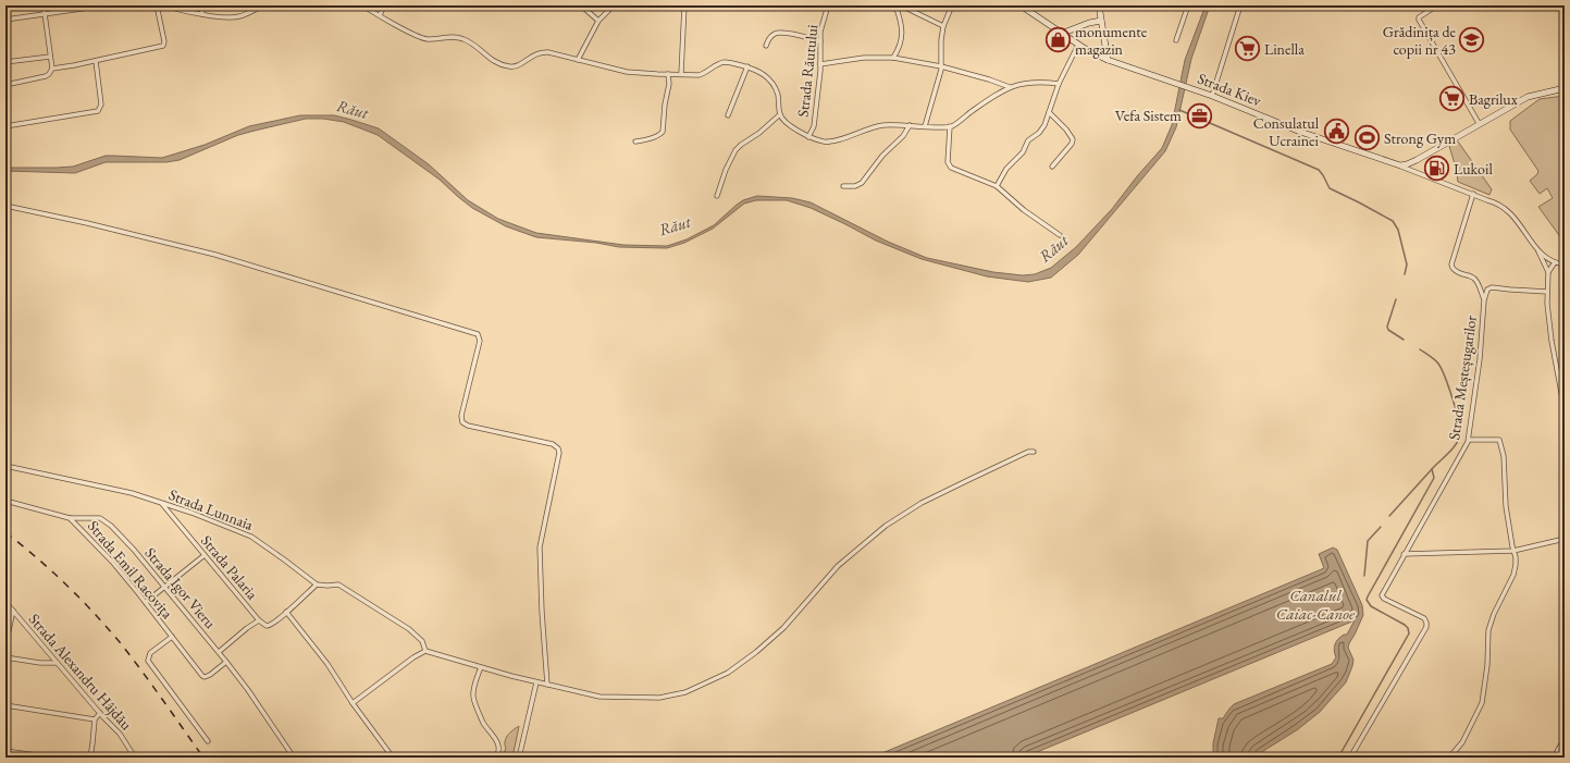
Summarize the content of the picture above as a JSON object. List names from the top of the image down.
{
  "streets": {
    "main road": ["Strada Kiev"],
    "street": [
      "Strada Răutului",
      "Strada Meșteșugarilor",
      "Strada Lunnaia",
      "Strada Palaria",
      "Strada Emil Racovița",
      "Strada Igor Vieru",
      "Strada Alexandru Hâjdău"
    ]
  },
  "crossings": [
    ["Strada Lunnaia", "Strada Palaria"],
    ["Strada Emil Racovița", "Strada Igor Vieru"]
  ],
  "water": ["Răut", "Canalul Caiac-Canoe"],
  "places": {
    "shop": ["monumente magazin"],
    "school or university": ["Grădinița de copii nr 43"],
    "supermarket": ["Linella", "Bagrilux"],
    "office": ["Vefa Sistem"],
    "public building": ["Consulatul Ucrainei"],
    "sports": ["Strong Gym"],
    "fuel station": ["Lukoil"]
  }
}
